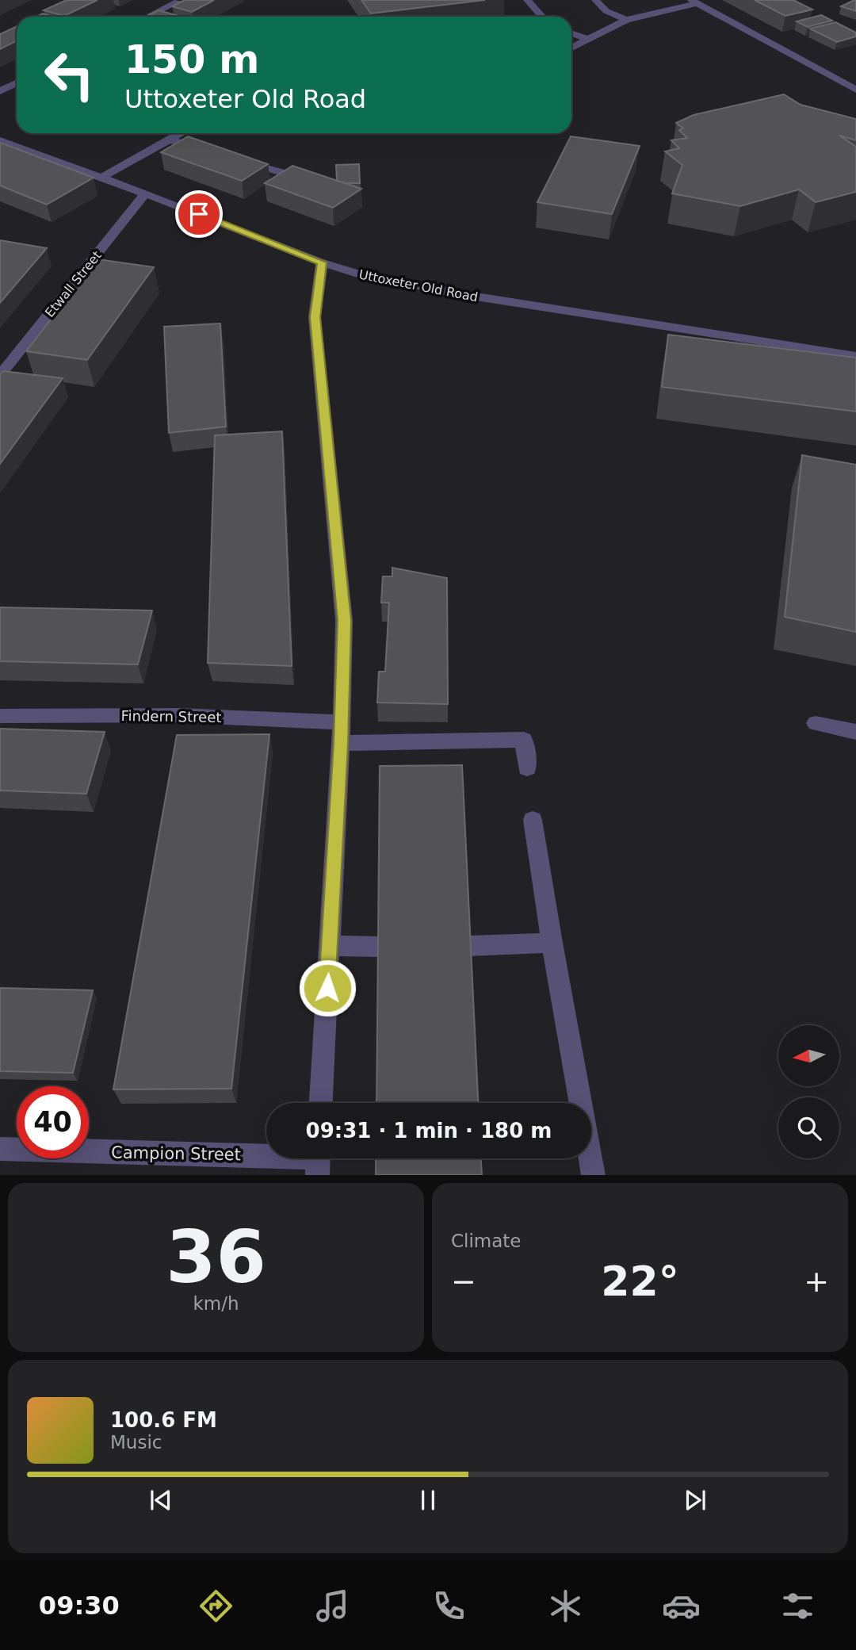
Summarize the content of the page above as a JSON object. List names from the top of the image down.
{
  "streets": {
    "street": [
      "Etwall Street",
      "Uttoxeter Old Road",
      "Findern Street",
      "Campion Street"
    ]
  },
  "crossings": [
    ["Etwall Street", "Uttoxeter Old Road"]
  ],
  "north": "left",
  "page": {
    "turn": ["150 m", "Uttoxeter Old Road"],
    "limit": "40",
    "trip": "09:31 · 1 min · 180 m",
    "tile": [
      ["36", "km/h"],
      "Climate"
    ],
    "heat": ["−", "22°", "+"],
    "song": ["100.6 FM", "Music"],
    "tabs": "09:30"
  }
}
